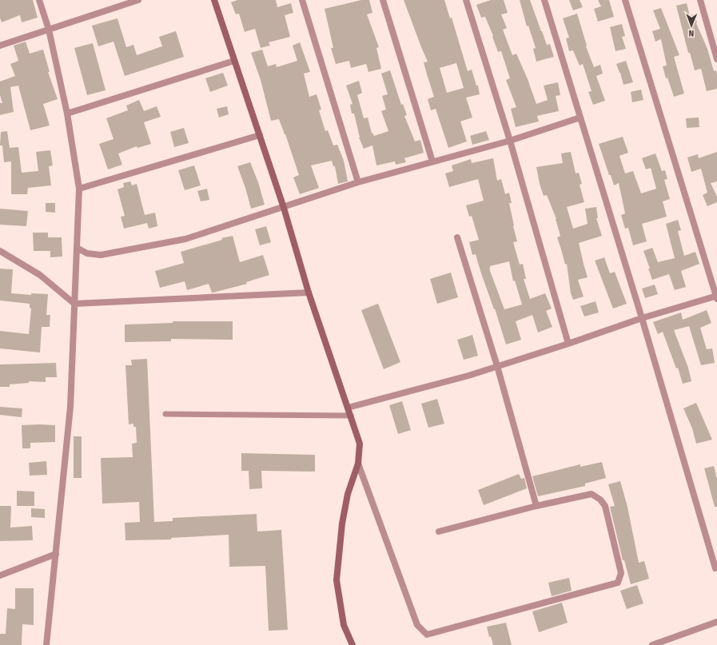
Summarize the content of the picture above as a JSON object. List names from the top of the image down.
{
  "north": "bottom"
}
